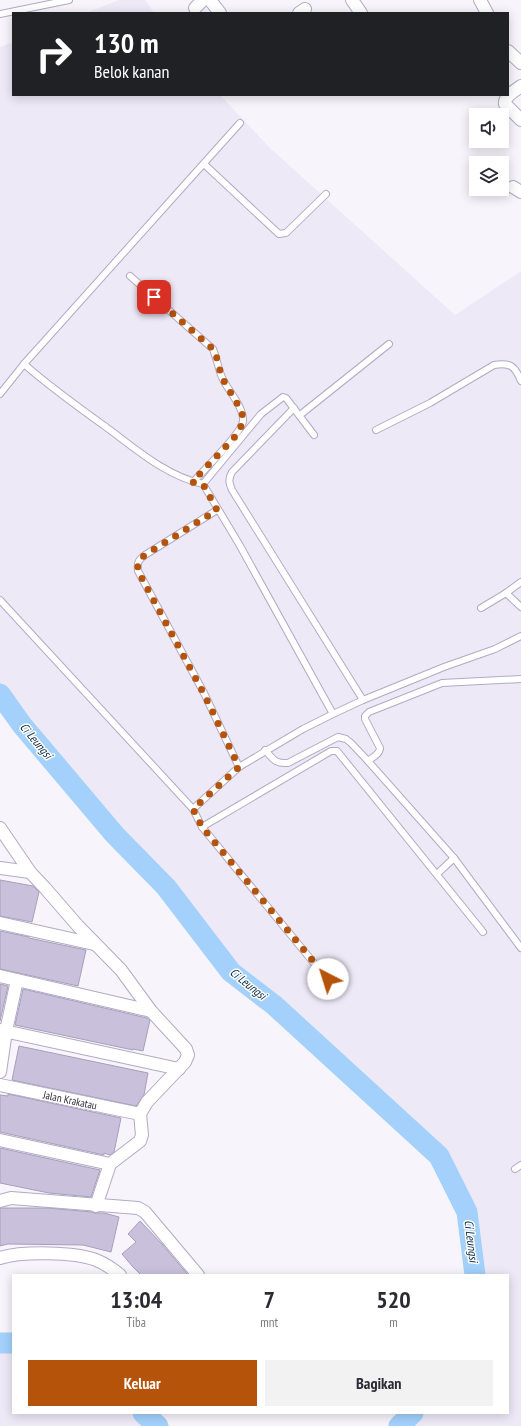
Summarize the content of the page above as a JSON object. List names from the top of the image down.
{
  "streets": {
    "street": ["Jalan Krakatau"]
  },
  "water": ["Ci Leungsi"],
  "page": {
    "turn": ["130 m", "Belok kanan"],
    "eta": [
      "13:04",
      "Tiba",
      "7",
      "mnt",
      "520",
      "m"
    ],
    "buttons": ["Keluar", "Bagikan"]
  }
}
